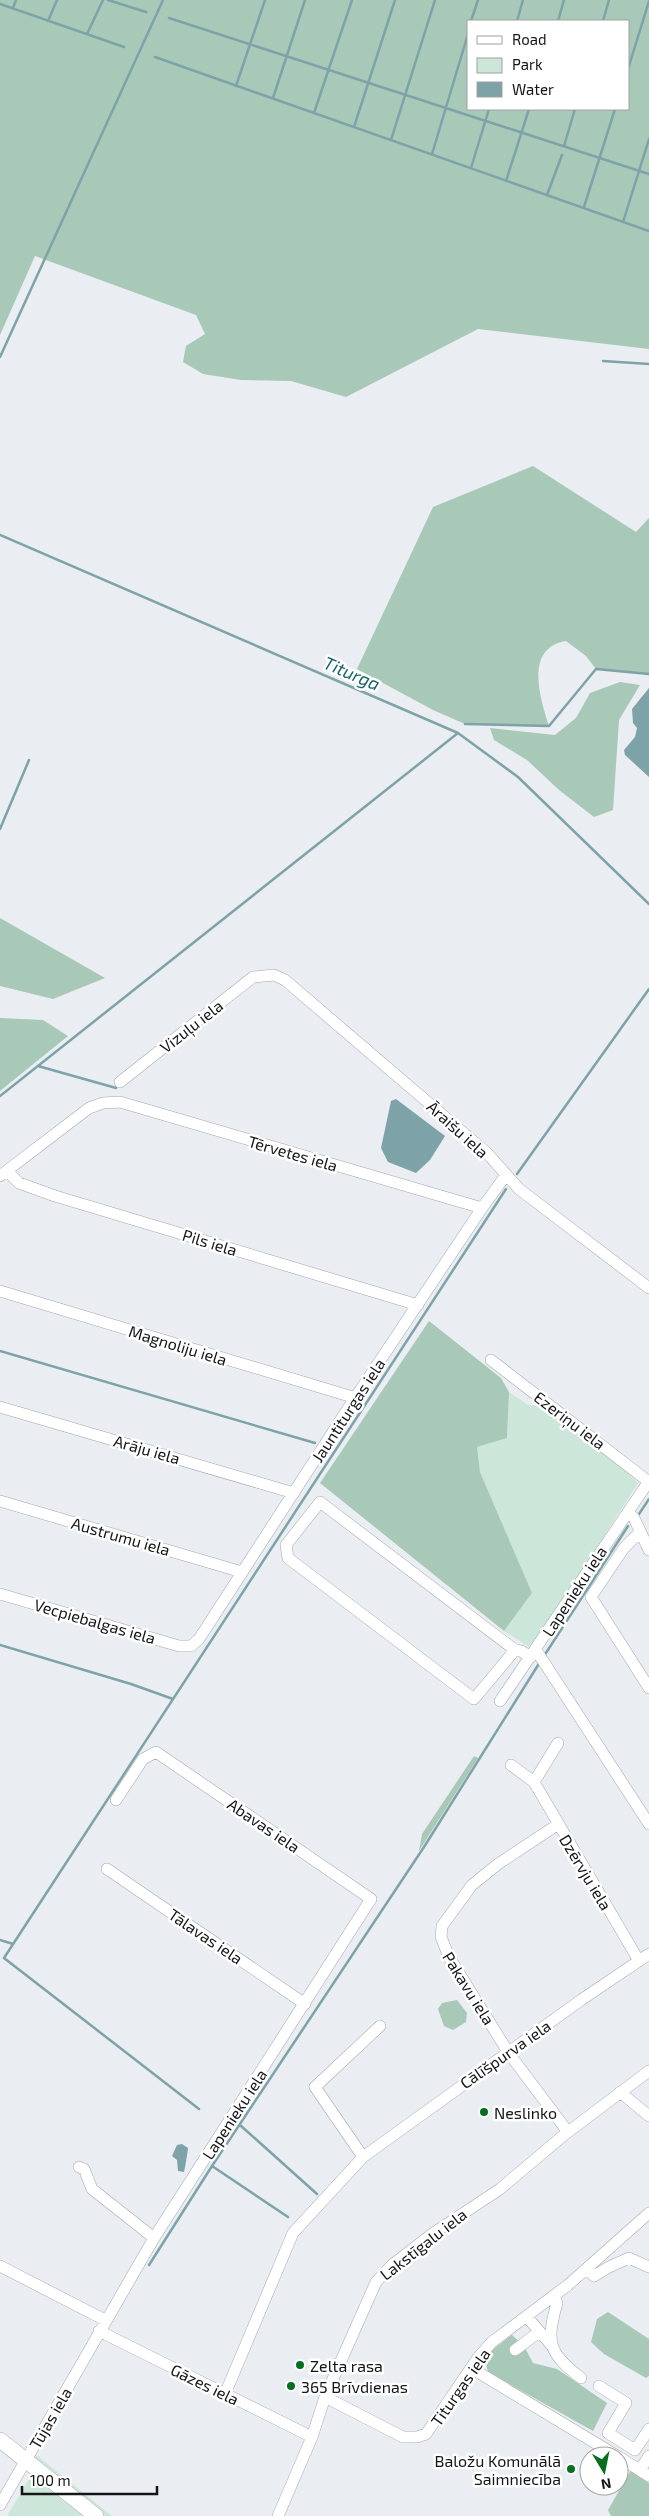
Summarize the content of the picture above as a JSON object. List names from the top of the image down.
{
  "streets": {
    "street": [
      "Vizuļu iela",
      "Āraišu iela",
      "Tērvetes iela",
      "Pils iela",
      "Magnoliju iela",
      "Jauntiturgas iela",
      "Ezeriņu iela",
      "Arāju iela",
      "Austrumu iela",
      "Lapenieku iela",
      "Vecpiebalgas iela",
      "Abavas iela",
      "Dzērvju iela",
      "Tālavas iela",
      "Pakavu iela",
      "Cālīšpurva iela",
      "Lakstīgalu iela",
      "Gāzes iela",
      "Titurgas iela",
      "Tūjas iela"
    ]
  },
  "crossings": [
    ["Vizuļu iela", "Āraišu iela"],
    ["Āraišu iela", "Jauntiturgas iela"],
    ["Tērvetes iela", "Pils iela"],
    ["Tērvetes iela", "Jauntiturgas iela"],
    ["Pils iela", "Jauntiturgas iela"],
    ["Magnoliju iela", "Jauntiturgas iela"],
    ["Jauntiturgas iela", "Arāju iela"],
    ["Jauntiturgas iela", "Austrumu iela"],
    ["Jauntiturgas iela", "Vecpiebalgas iela"],
    ["Ezeriņu iela", "Lapenieku iela"],
    ["Lapenieku iela", "Abavas iela"],
    ["Lapenieku iela", "Tālavas iela"],
    ["Lapenieku iela", "Gāzes iela"],
    ["Lapenieku iela", "Tūjas iela"],
    ["Dzērvju iela", "Pakavu iela"],
    ["Dzērvju iela", "Cālīšpurva iela"],
    ["Pakavu iela", "Cālīšpurva iela"],
    ["Pakavu iela", "Lakstīgalu iela"],
    ["Cālīšpurva iela", "Gāzes iela"],
    ["Lakstīgalu iela", "Gāzes iela"],
    ["Lakstīgalu iela", "Titurgas iela"],
    ["Gāzes iela", "Tūjas iela"]
  ],
  "water": ["Titurga"],
  "places": [
    "Neslinko",
    "Zelta rasa",
    "365 Brīvdienas",
    "Baložu Komunālā Saimniecība"
  ],
  "legend": ["Road", "Park", "Water"],
  "scale_bar": "100 m",
  "north": "bottom"
}
